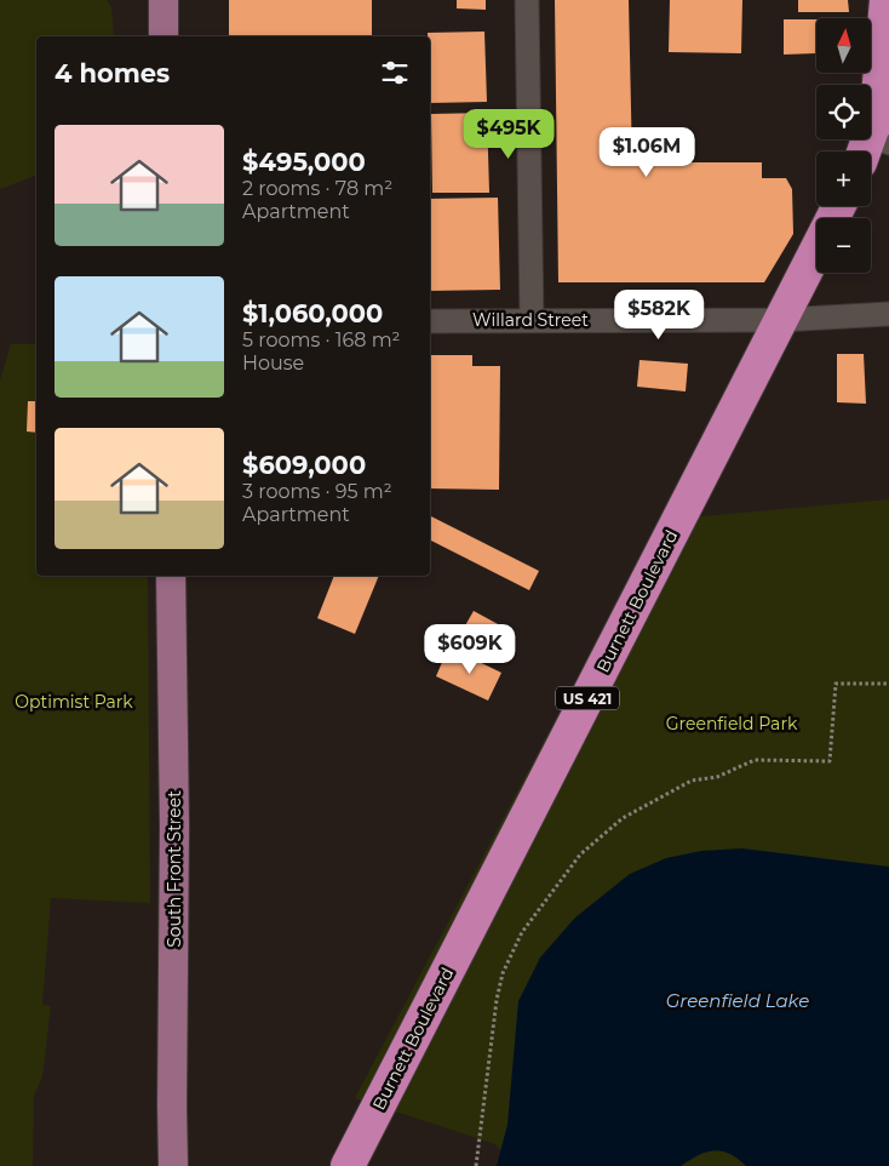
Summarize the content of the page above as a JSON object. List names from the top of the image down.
{
  "streets": {
    "highway": ["Burnett Boulevard", "US 421"],
    "main road": ["South Front Street"],
    "street": ["Willard Street"]
  },
  "crossings": [
    ["Willard Street", "Burnett Boulevard"]
  ],
  "water": ["Greenfield Lake"],
  "parks": ["Optimist Park", "Greenfield Park"],
  "north": "top",
  "page": {
    "map_buttons": ["+", "−"],
    "heading": "4 homes",
    "price": [
      "$495K",
      "$1.06M",
      "$582K",
      "$609K"
    ],
    "list": [
      {
        "name": "$495,000",
        "note": "2 rooms · 78 m² · Apartment"
      },
      {
        "name": "$1,060,000",
        "note": "5 rooms · 168 m² · House"
      },
      {
        "name": "$609,000",
        "note": "3 rooms · 95 m² · Apartment"
      }
    ]
  }
}
